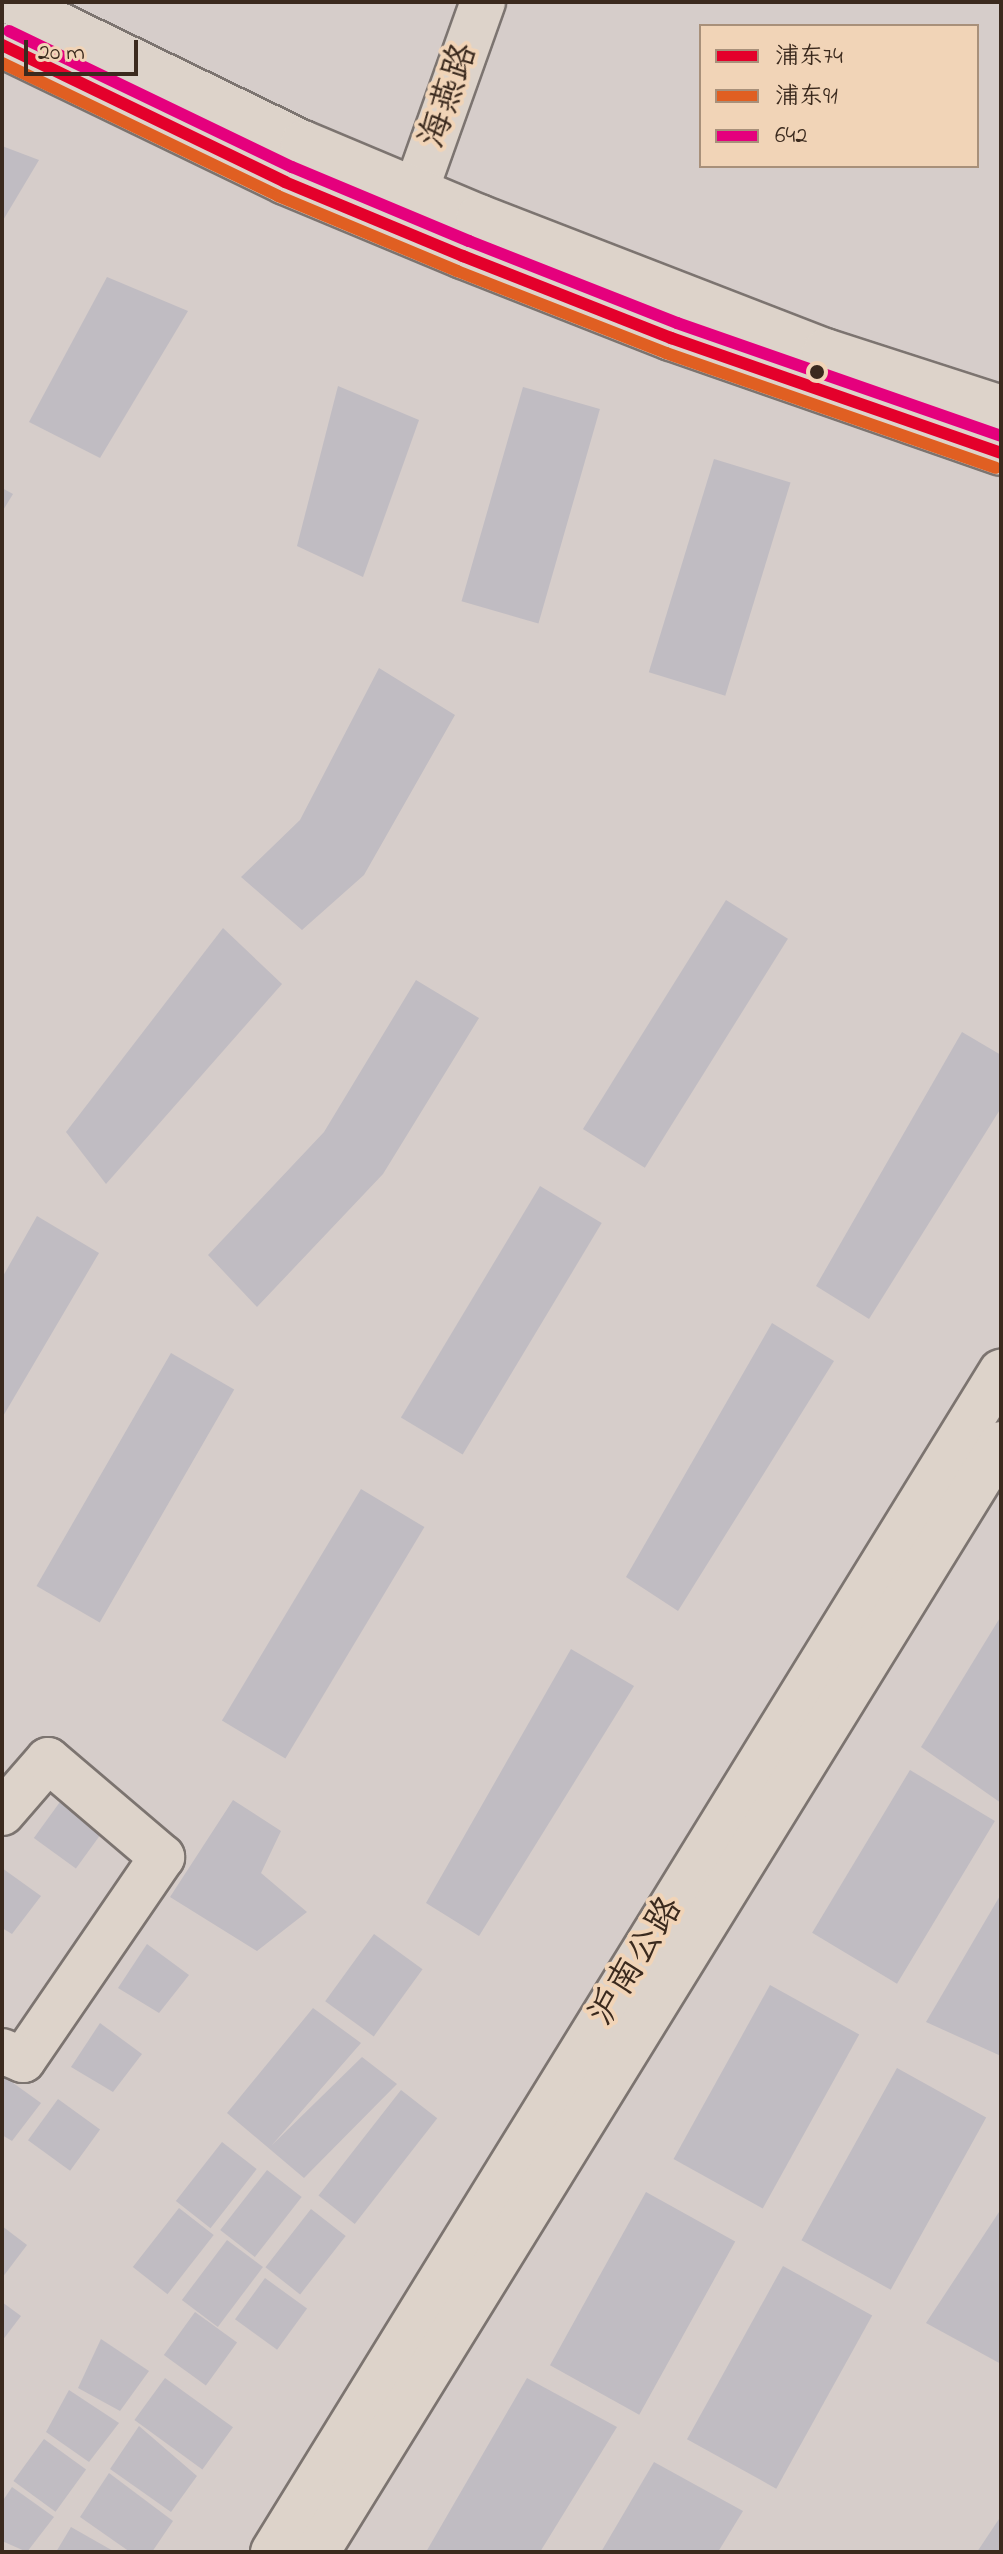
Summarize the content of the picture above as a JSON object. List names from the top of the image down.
{
  "streets": {
    "main road": ["海燕路", "沪南公路"]
  },
  "lines": ["transit line 642", "transit line 浦东74", "transit line 浦东91"],
  "legend": ["浦东74", "浦东91", "642"],
  "scale_bar": "20 m"
}
